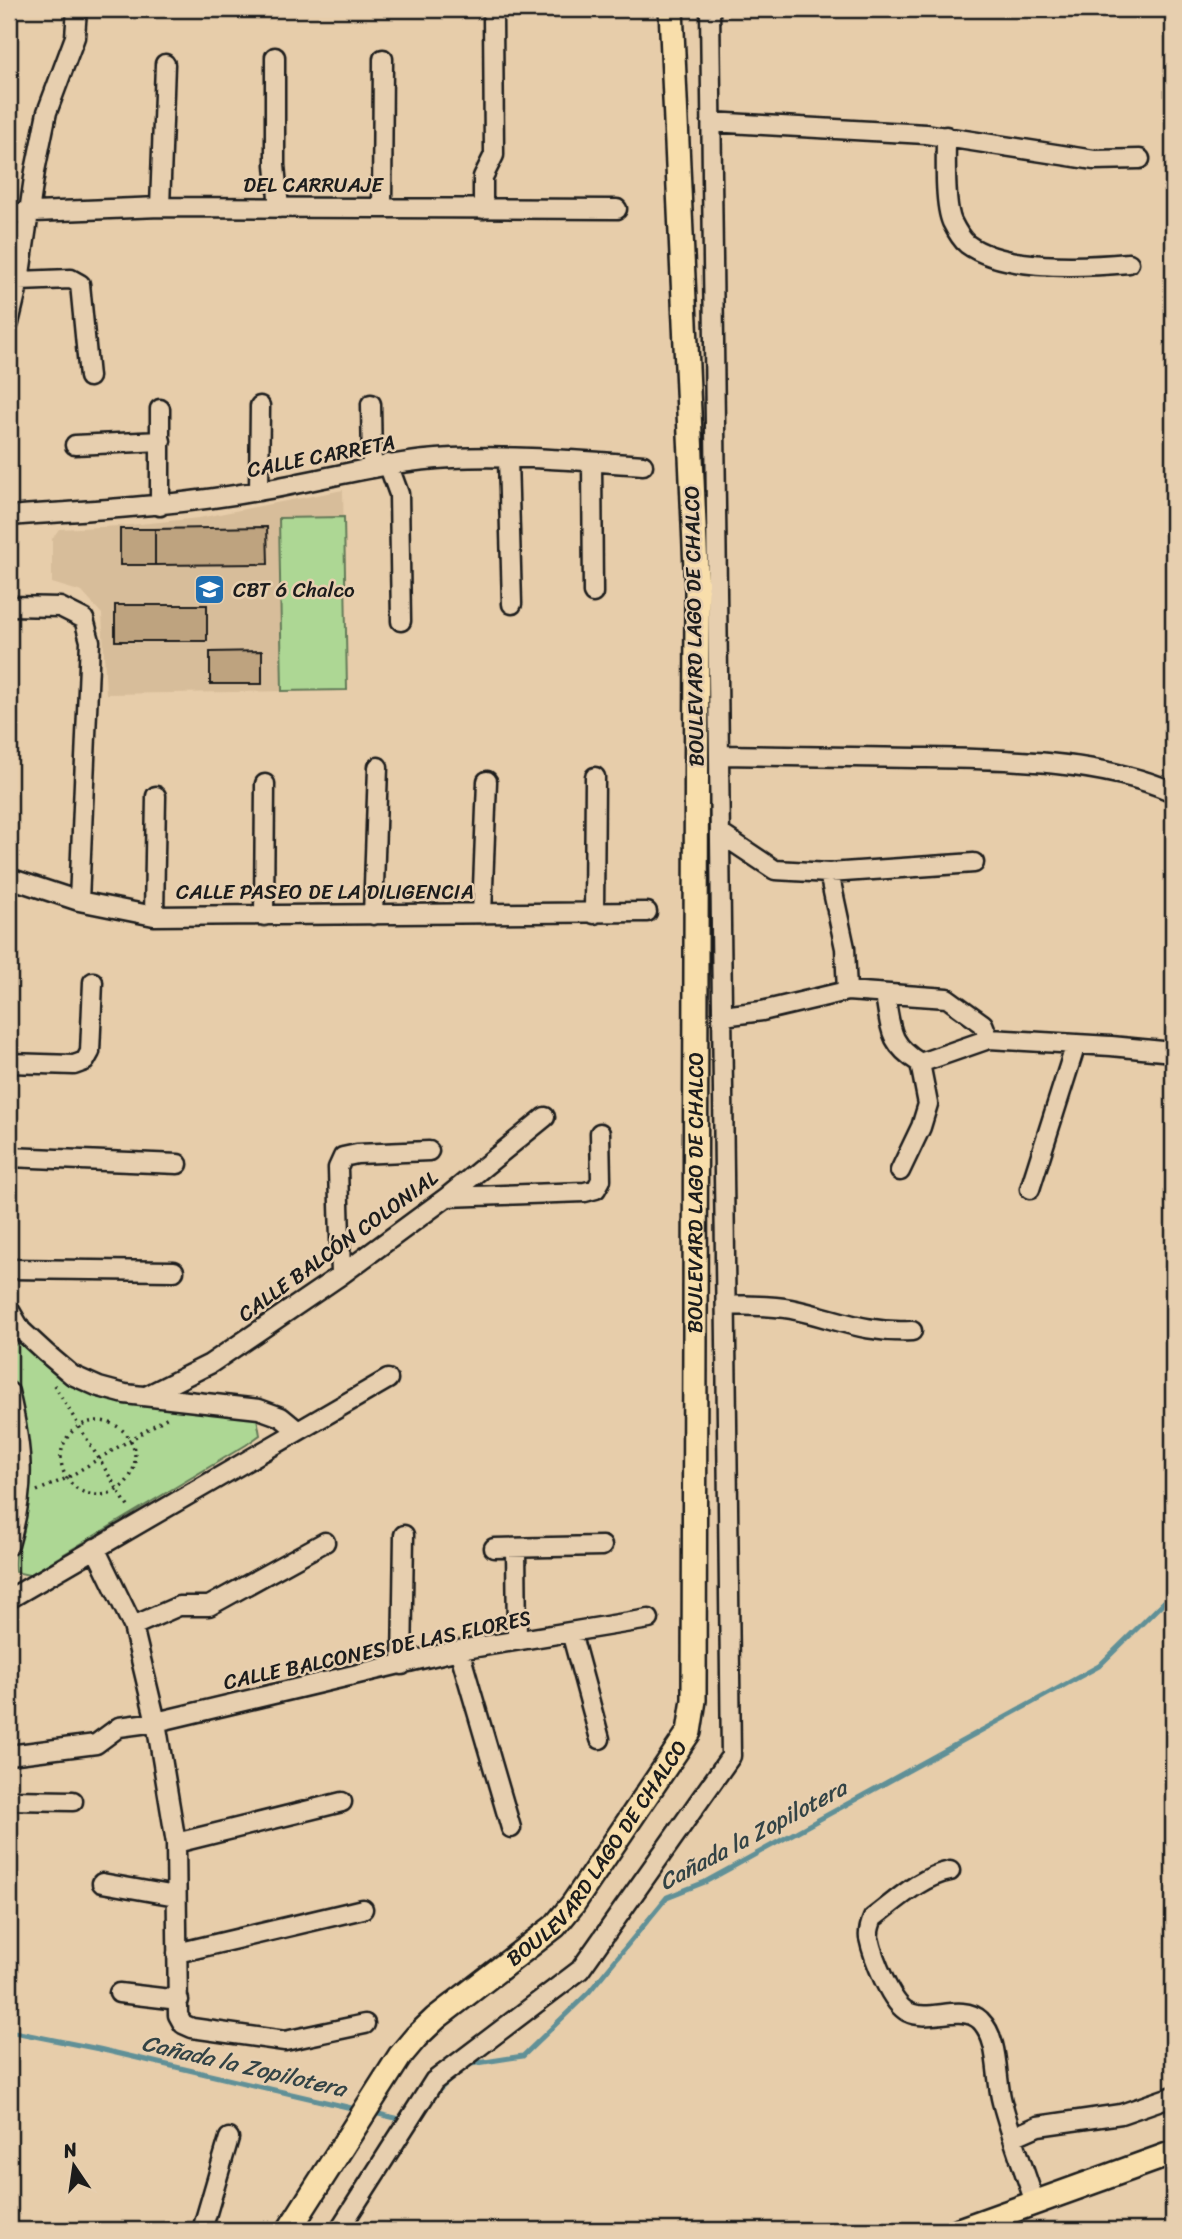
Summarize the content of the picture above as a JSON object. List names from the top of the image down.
{
  "streets": {
    "main road": ["BOULEVARD LAGO DE CHALCO"],
    "street": [
      "DEL CARRUAJE",
      "CALLE CARRETA",
      "CALLE PASEO DE LA DILIGENCIA",
      "CALLE BALCÓN COLONIAL",
      "CALLE BALCONES DE LAS FLORES"
    ]
  },
  "water": ["Cañada la Zopilotera"],
  "places": {
    "school or university": ["CBT 6 Chalco"]
  },
  "north": "top"
}
